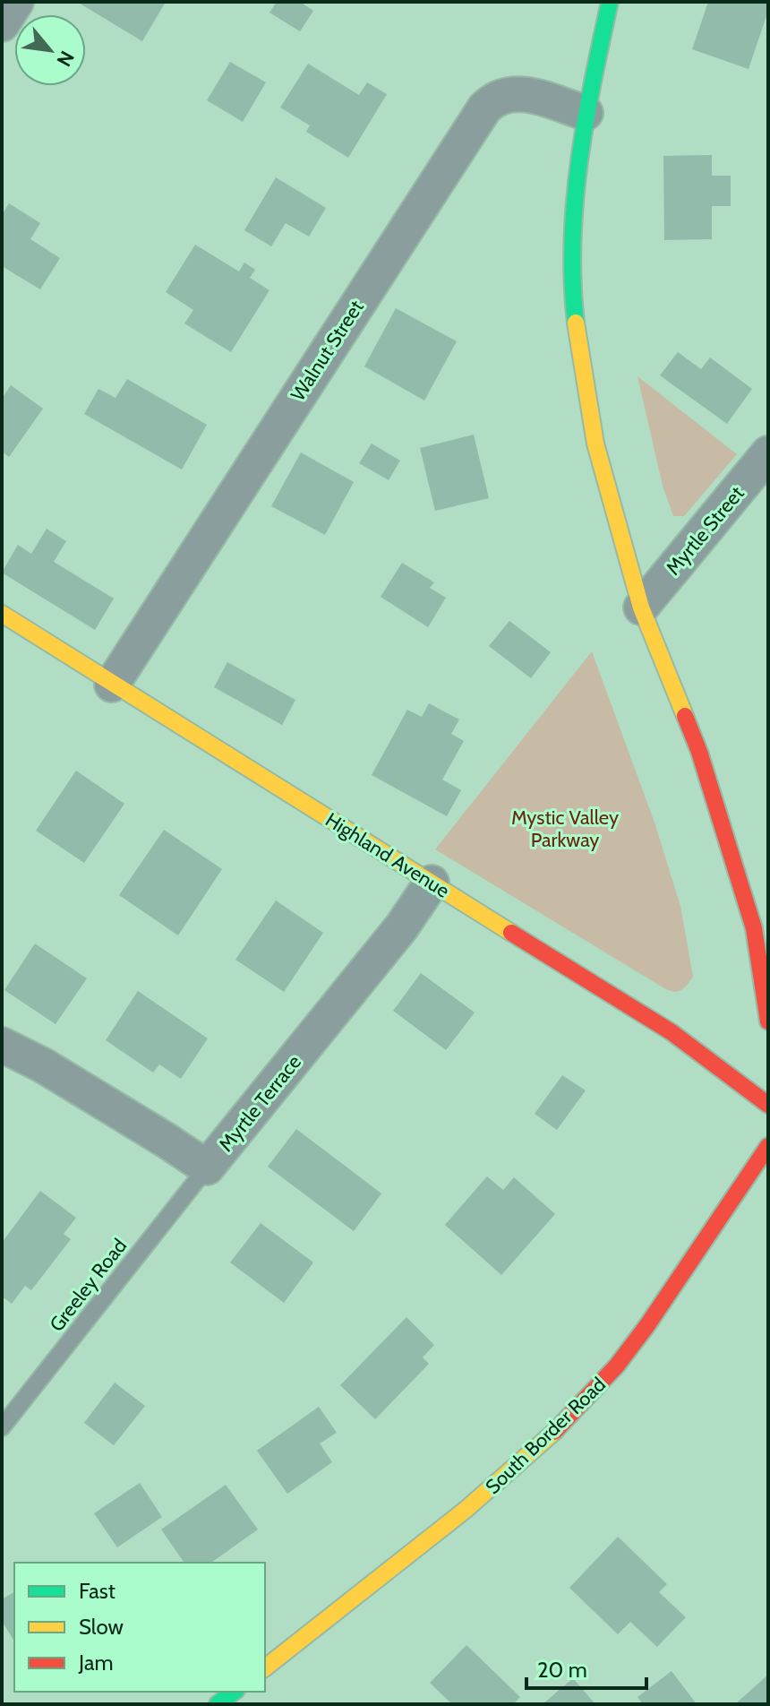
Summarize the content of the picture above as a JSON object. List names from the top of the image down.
{
  "streets": {
    "main road": ["Highland Avenue", "South Border Road"],
    "street": ["Walnut Street", "Myrtle Street", "Myrtle Terrace"],
    "lane": ["Greeley Road"]
  },
  "crossings": [
    ["Walnut Street", "Highland Avenue"],
    ["Highland Avenue", "Myrtle Terrace"],
    ["Myrtle Terrace", "Greeley Road"]
  ],
  "parks": ["Mystic Valley Parkway"],
  "legend": ["Fast", "Slow", "Jam"],
  "scale_bar": "20 m",
  "north": "bottom right"
}
